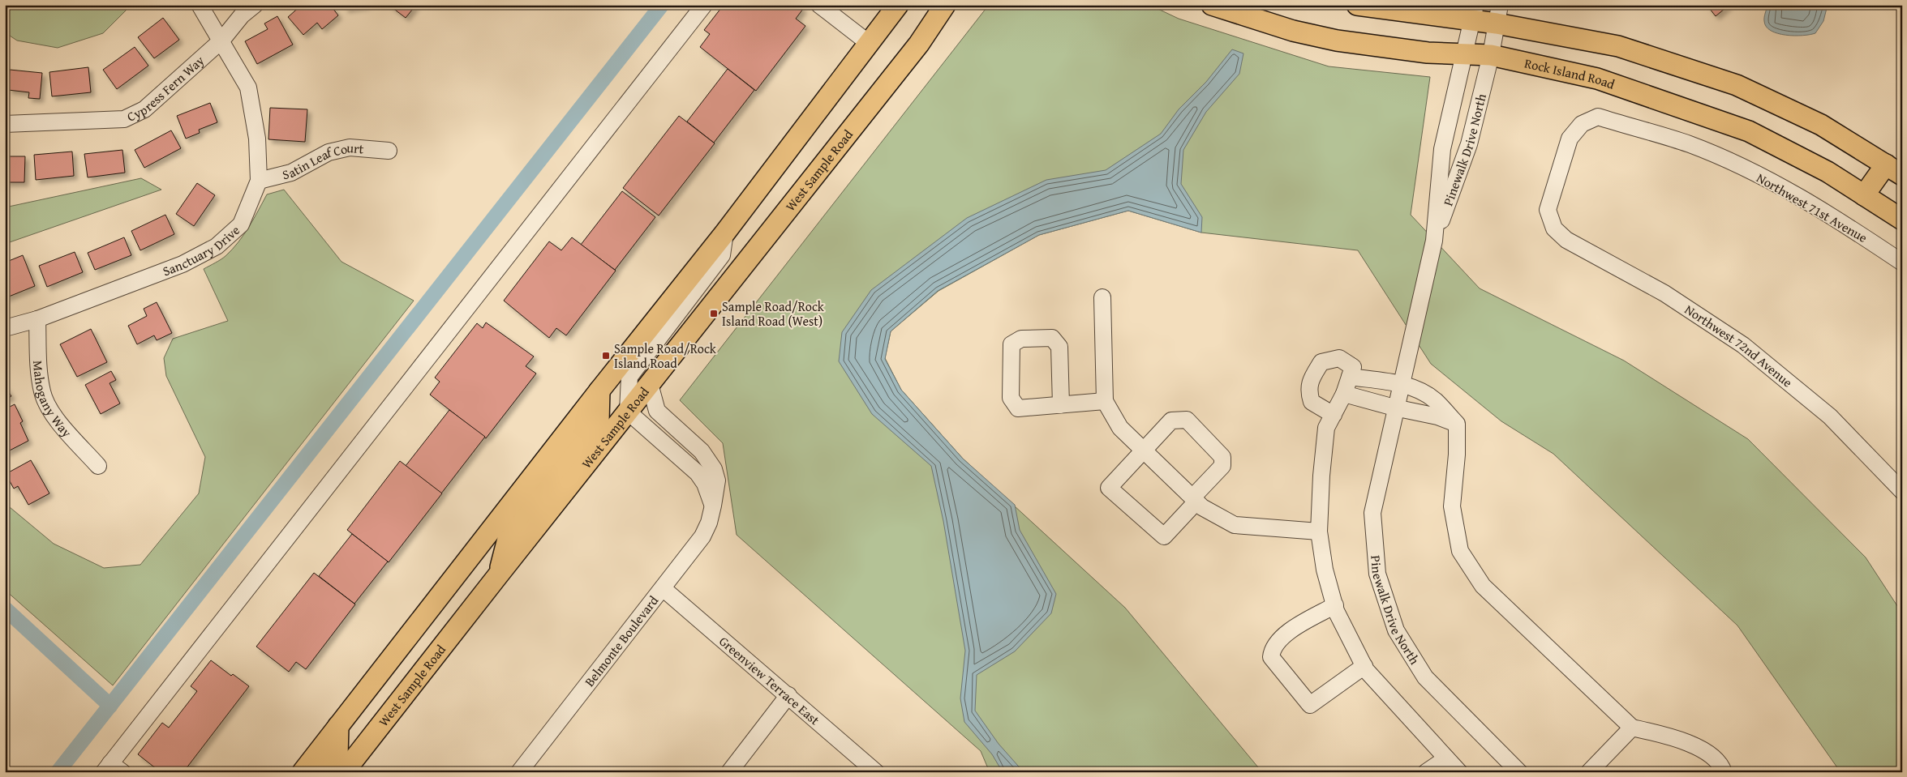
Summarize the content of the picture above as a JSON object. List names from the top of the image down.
{
  "streets": {
    "main road": ["Rock Island Road", "West Sample Road"],
    "street": [
      "Cypress Fern Way",
      "Pinewalk Drive North",
      "Satin Leaf Court",
      "Northwest 71st Avenue",
      "Sanctuary Drive",
      "Northwest 72nd Avenue",
      "Mahogany Way",
      "Belmonte Boulevard",
      "Greenview Terrace East"
    ]
  },
  "crossings": [
    ["Rock Island Road", "Pinewalk Drive North"],
    ["Cypress Fern Way", "Sanctuary Drive"],
    ["Satin Leaf Court", "Sanctuary Drive"],
    ["West Sample Road", "Belmonte Boulevard"],
    ["Northwest 71st Avenue", "Northwest 72nd Avenue"],
    ["Sanctuary Drive", "Mahogany Way"],
    ["Belmonte Boulevard", "Greenview Terrace East"]
  ],
  "places": {
    "transit": ["Sample Road/Rock Island Road (West)", "Sample Road/Rock Island Road"]
  }
}
